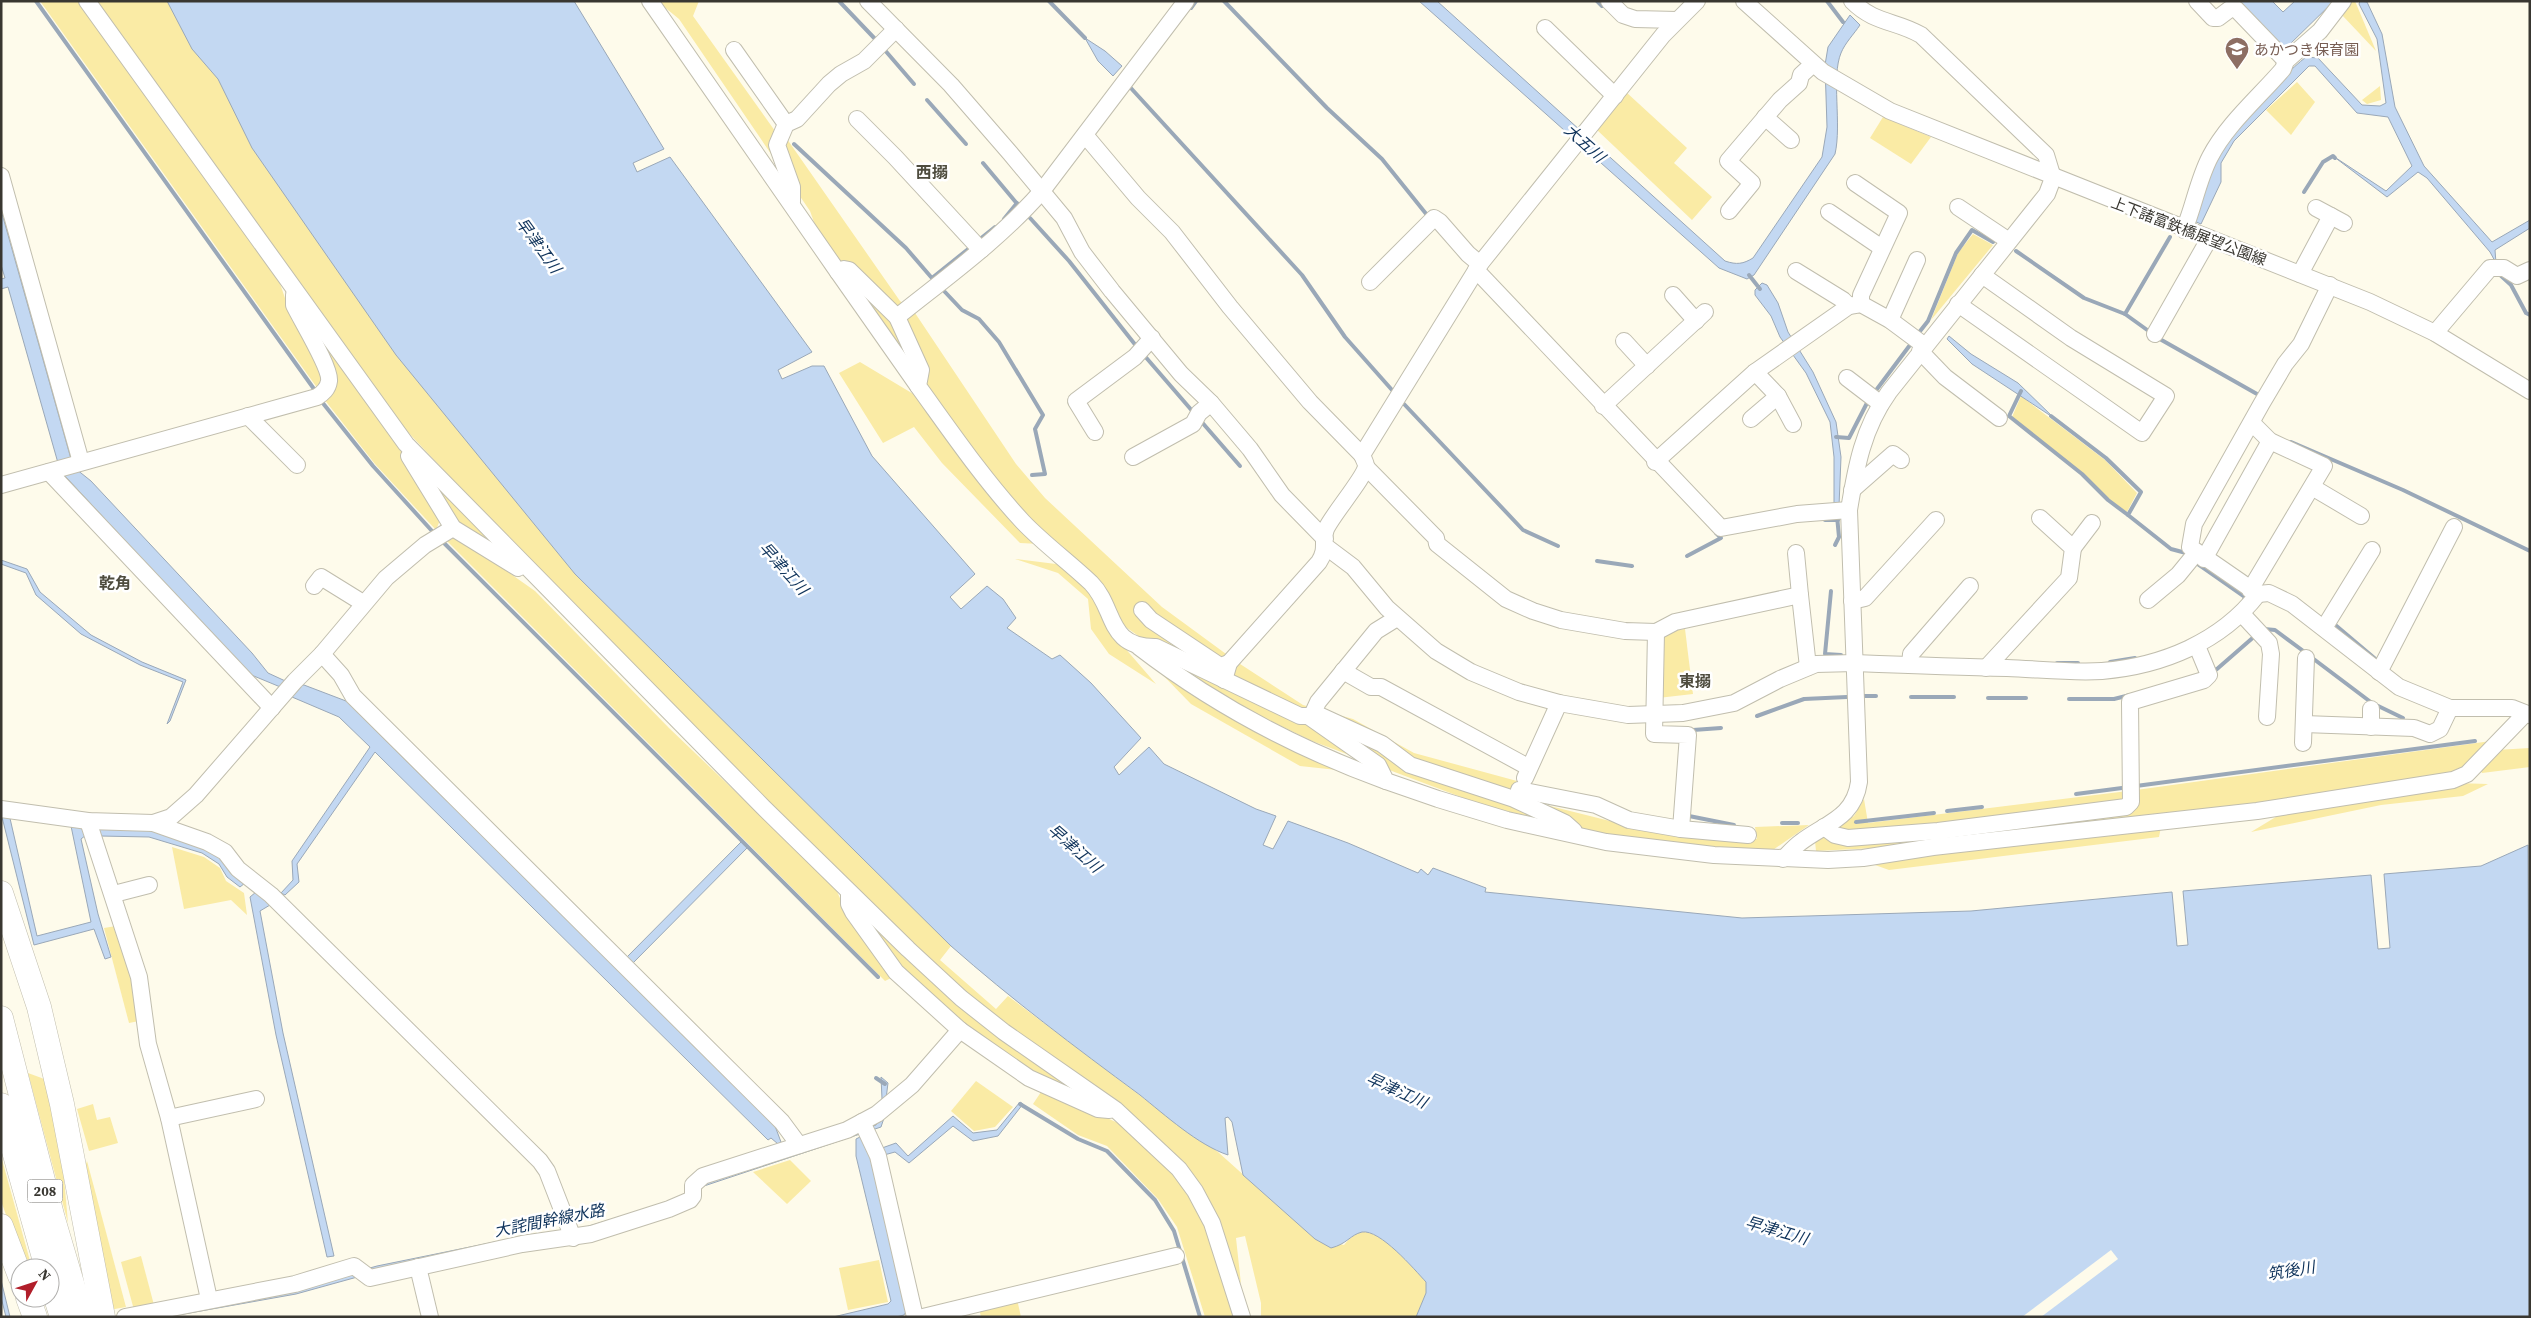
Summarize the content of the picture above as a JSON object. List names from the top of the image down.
{
  "streets": {
    "highway": ["208"],
    "street": ["上下諸富鉄橋展望公園線"]
  },
  "districts": ["西搦", "乾角", "東搦"],
  "water": [
    "大五川",
    "早津江川",
    "大詫間幹線水路",
    "筑後川"
  ],
  "places": {
    "school or university": ["あかつき保育園"]
  },
  "north": "top right"
}
